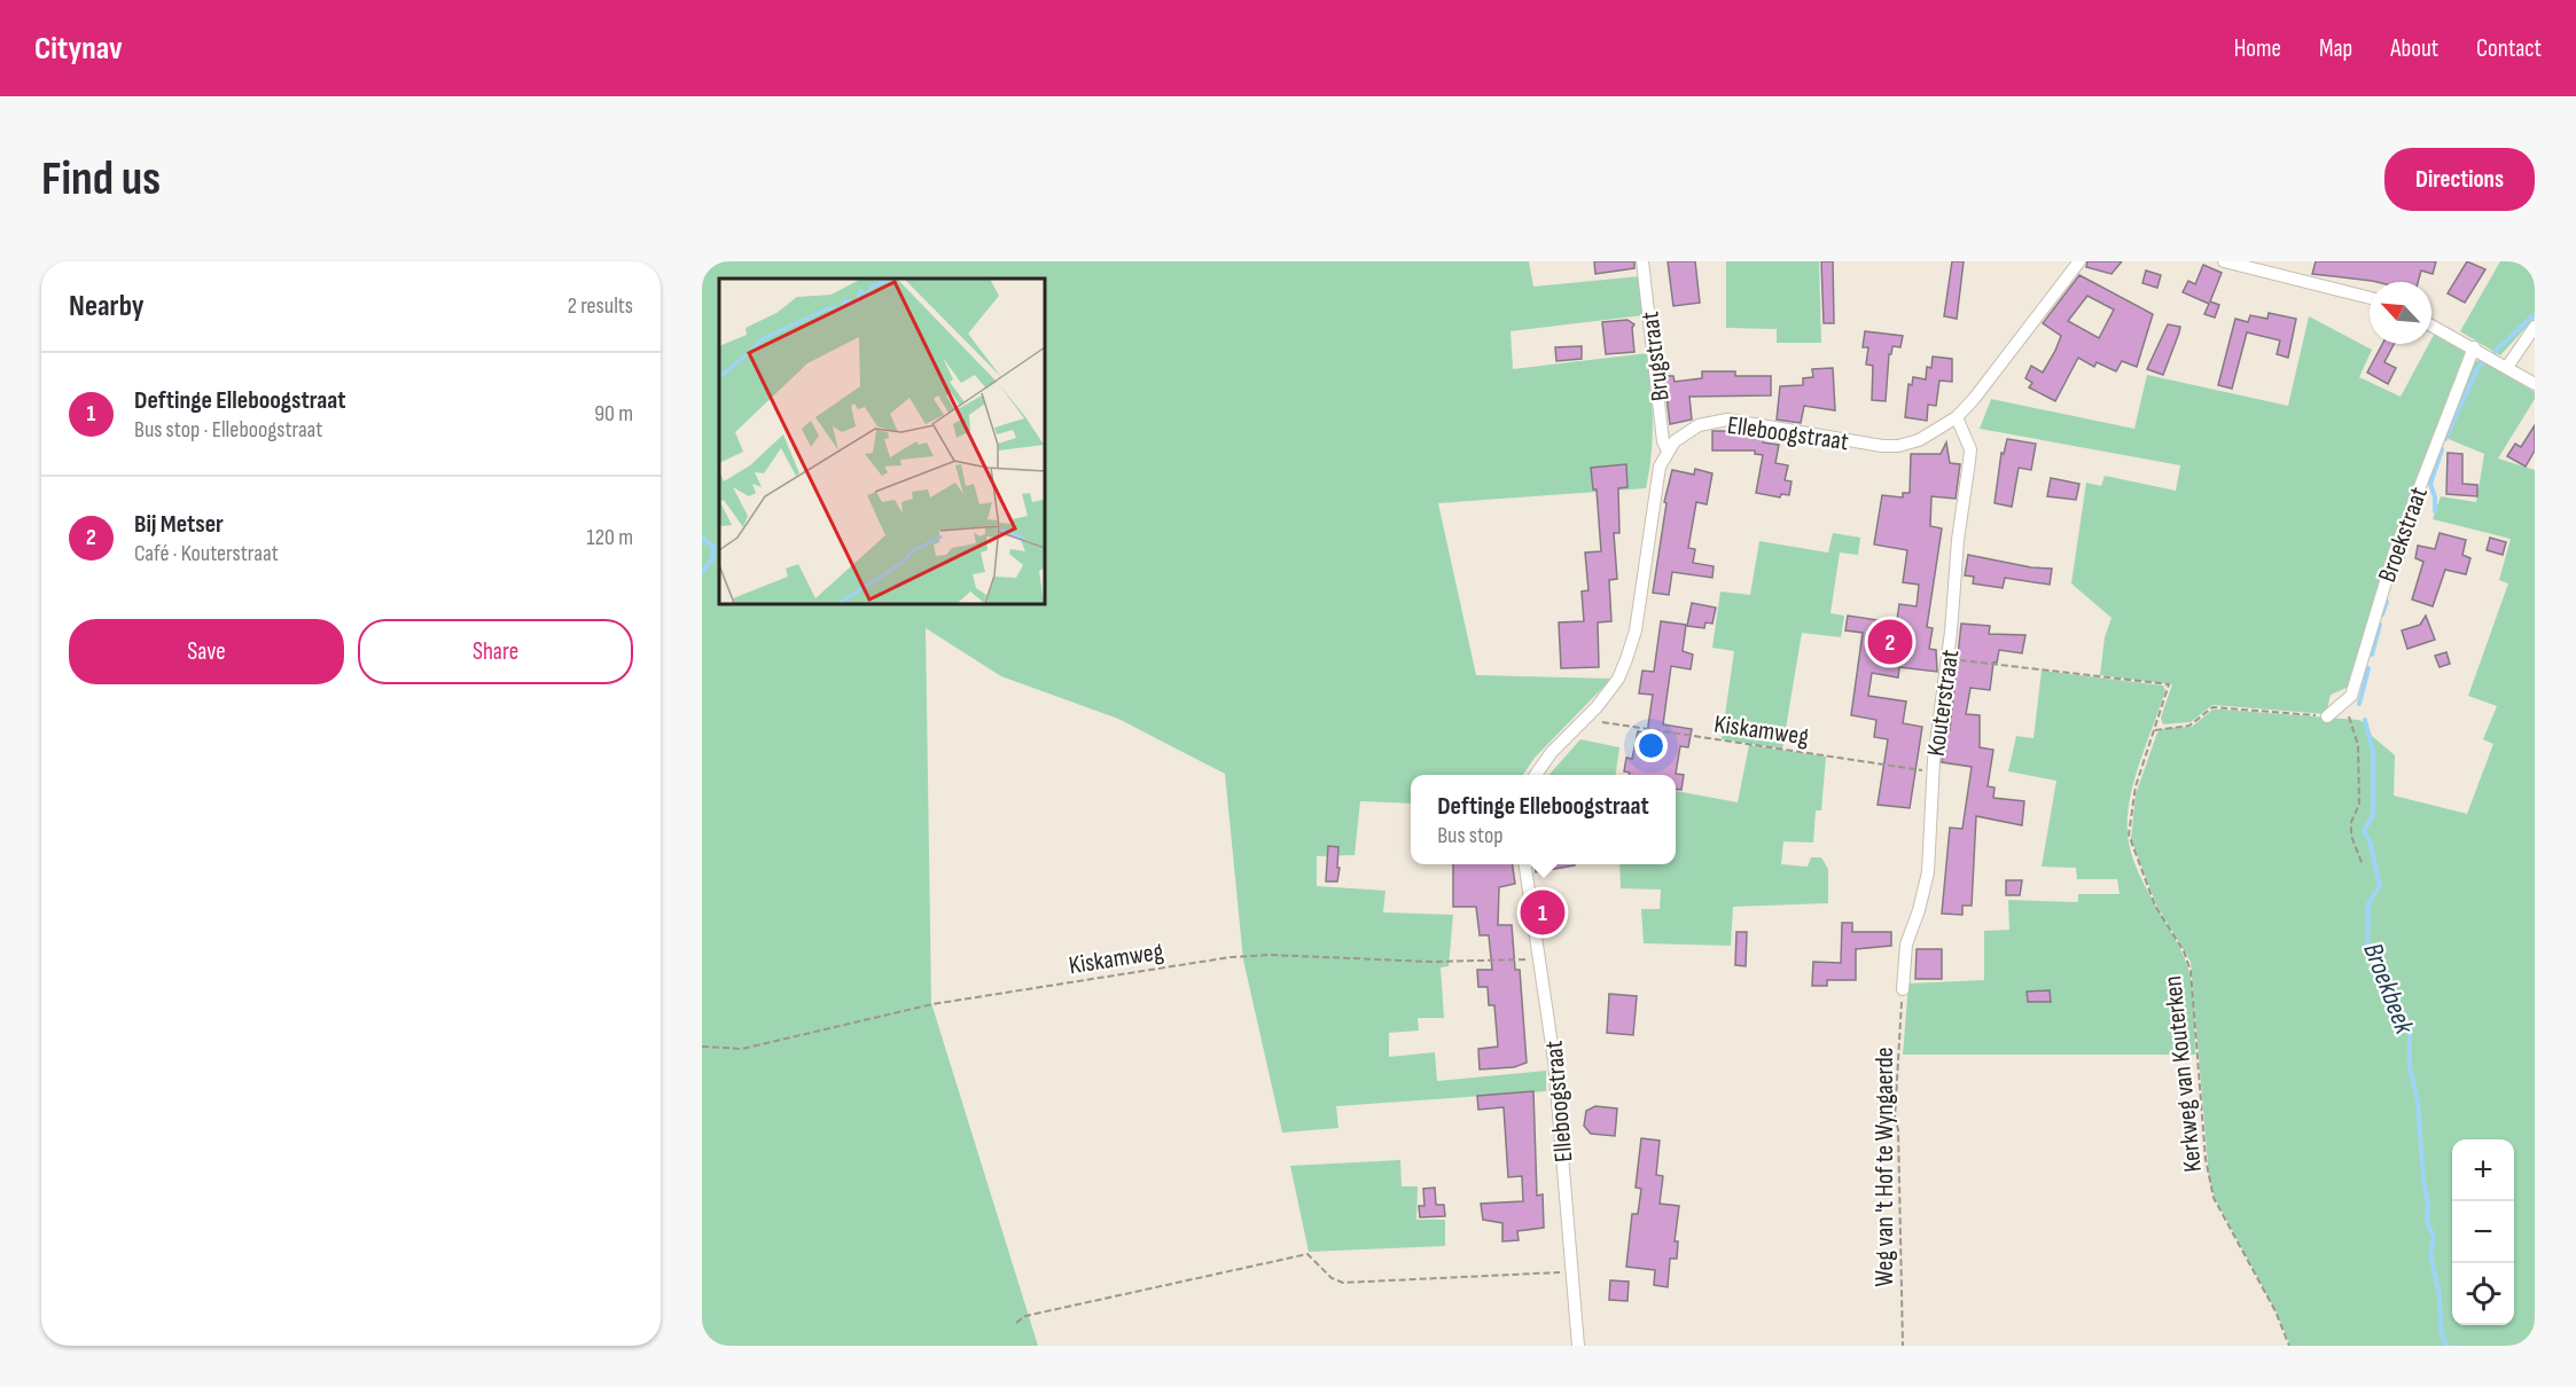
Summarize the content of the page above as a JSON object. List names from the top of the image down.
{
  "streets": {
    "street": [
      "Brugstraat",
      "Elleboogstraat",
      "Broekstraat",
      "Kouterstraat"
    ],
    "path": ["Kiskamweg", "Kerkweg van Kouterken", "Weg van 't Hof te Wyngaerde"]
  },
  "crossings": [
    ["Brugstraat", "Elleboogstraat"],
    ["Elleboogstraat", "Kouterstraat"],
    ["Elleboogstraat", "Kiskamweg"],
    ["Kouterstraat", "Kiskamweg"],
    ["Kouterstraat", "Weg van 't Hof te Wyngaerde"]
  ],
  "water": ["Broekbeek"],
  "north": "top left",
  "page": {
    "header": "Citynav",
    "nav": [
      "Home",
      "Map",
      "About",
      "Contact"
    ],
    "buttons": [
      "Directions",
      ["Save", "Share"]
    ],
    "title": "Find us",
    "heading": ["Nearby", "2 results"],
    "list": [
      {
        "mark": "1",
        "name": "Deftinge Elleboogstraat",
        "note": "Bus stop · Elleboogstraat",
        "value": "90 m"
      },
      {
        "mark": "2",
        "name": "Bij Metser",
        "note": "Café · Kouterstraat",
        "value": "120 m"
      }
    ],
    "pins": ["2", "1"],
    "popup": ["Deftinge Elleboogstraat", "Bus stop"],
    "map_buttons": ["+", "−"]
  }
}
